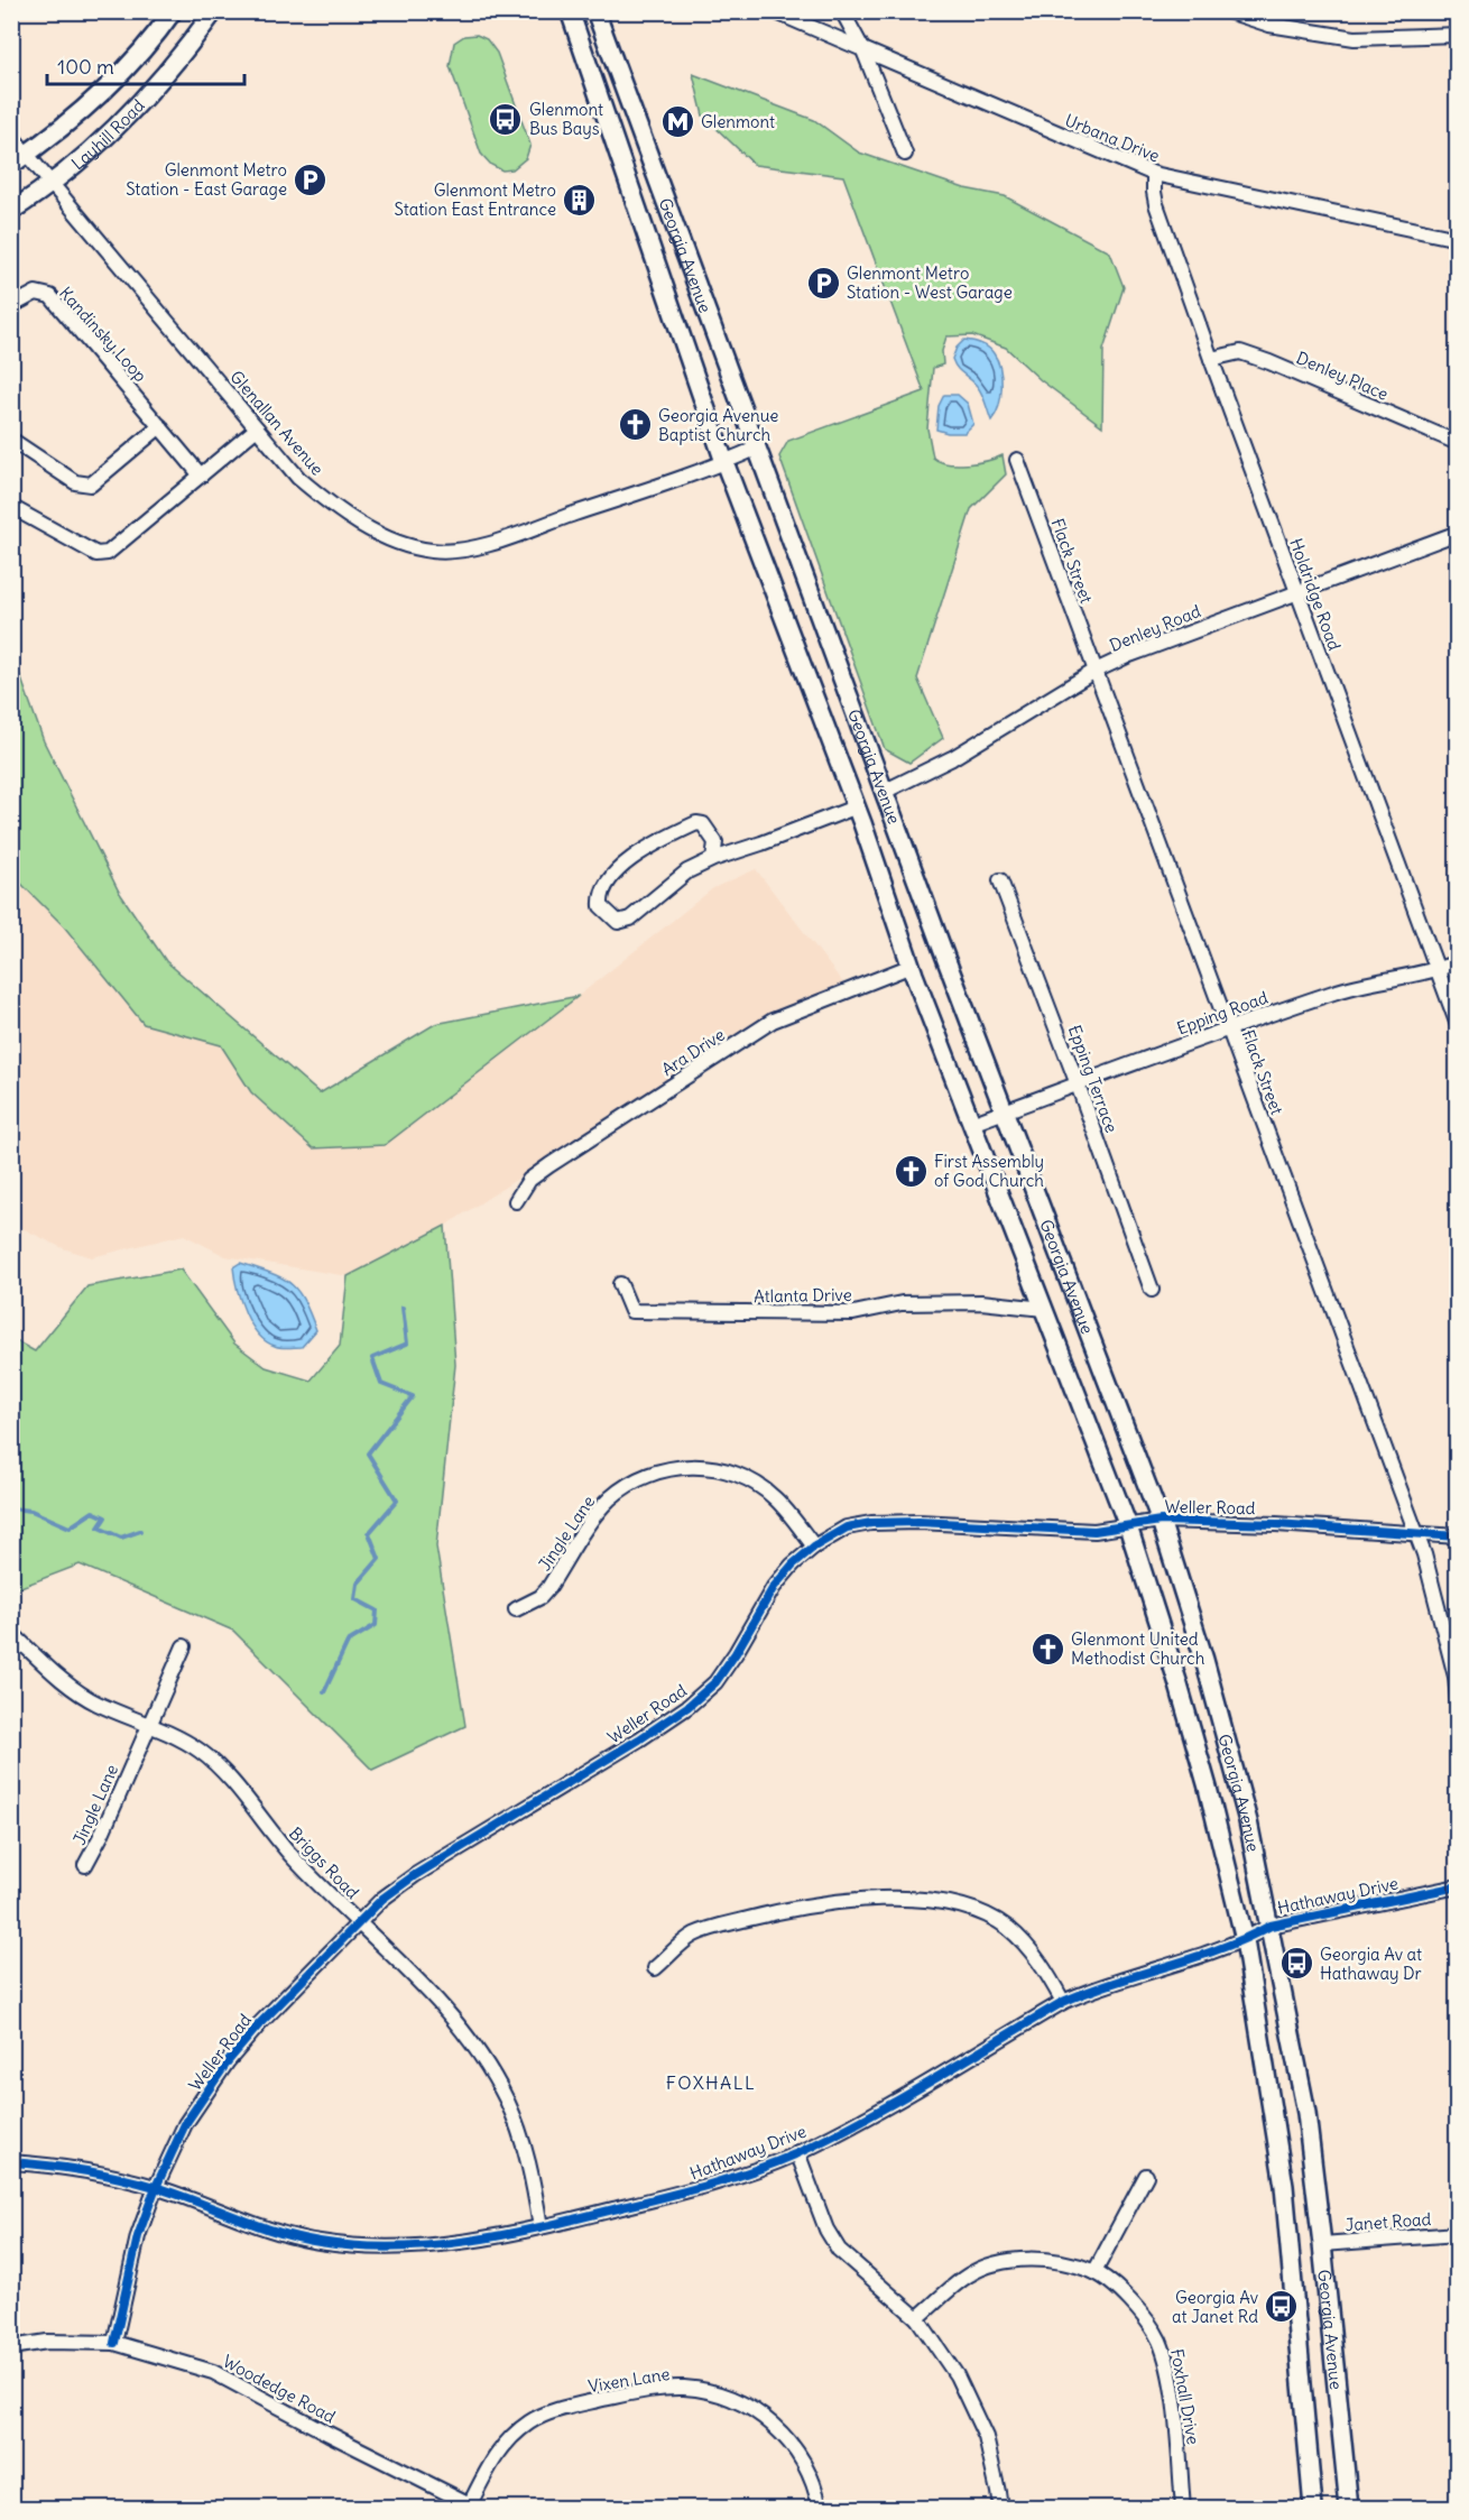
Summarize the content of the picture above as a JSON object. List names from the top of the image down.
{
  "streets": {
    "main road": ["Layhill Road", "Georgia Avenue"],
    "street": [
      "Urbana Drive",
      "Kandinsky Loop",
      "Denley Place",
      "Glenallan Avenue",
      "Flack Street",
      "Holdridge Road",
      "Denley Road",
      "Epping Road",
      "Ara Drive",
      "Epping Terrace",
      "Atlanta Drive",
      "Weller Road",
      "Jingle Lane",
      "Briggs Road",
      "Hathaway Drive",
      "Janet Road",
      "Vixen Lane",
      "Woodedge Road",
      "Foxhall Drive"
    ]
  },
  "crossings": [
    ["Layhill Road", "Glenallan Avenue"],
    ["Urbana Drive", "Holdridge Road"],
    ["Georgia Avenue", "Glenallan Avenue"],
    ["Georgia Avenue", "Denley Road"],
    ["Georgia Avenue", "Epping Road"],
    ["Georgia Avenue", "Ara Drive"],
    ["Georgia Avenue", "Atlanta Drive"],
    ["Georgia Avenue", "Weller Road"],
    ["Georgia Avenue", "Hathaway Drive"],
    ["Georgia Avenue", "Janet Road"],
    ["Denley Place", "Holdridge Road"],
    ["Flack Street", "Denley Road"],
    ["Flack Street", "Epping Road"],
    ["Flack Street", "Weller Road"],
    ["Holdridge Road", "Denley Road"],
    ["Holdridge Road", "Epping Road"],
    ["Epping Road", "Epping Terrace"],
    ["Weller Road", "Jingle Lane"],
    ["Weller Road", "Briggs Road"],
    ["Weller Road", "Hathaway Drive"],
    ["Weller Road", "Woodedge Road"],
    ["Jingle Lane", "Briggs Road"],
    ["Briggs Road", "Hathaway Drive"],
    ["Vixen Lane", "Woodedge Road"]
  ],
  "districts": ["FOXHALL"],
  "places": {
    "bus stop": ["Glenmont Bus Bays", "Georgia Av at Hathaway Dr", "Georgia Av at Janet Rd"],
    "metro station": ["Glenmont"],
    "parking": ["Glenmont Metro Station - East Garage", "Glenmont Metro Station - West Garage"],
    "building": ["Glenmont Metro Station East Entrance"],
    "church": ["Georgia Avenue Baptist Church", "First Assembly of God Church", "Glenmont United Methodist Church"]
  },
  "scale_bar": "100 m"
}
